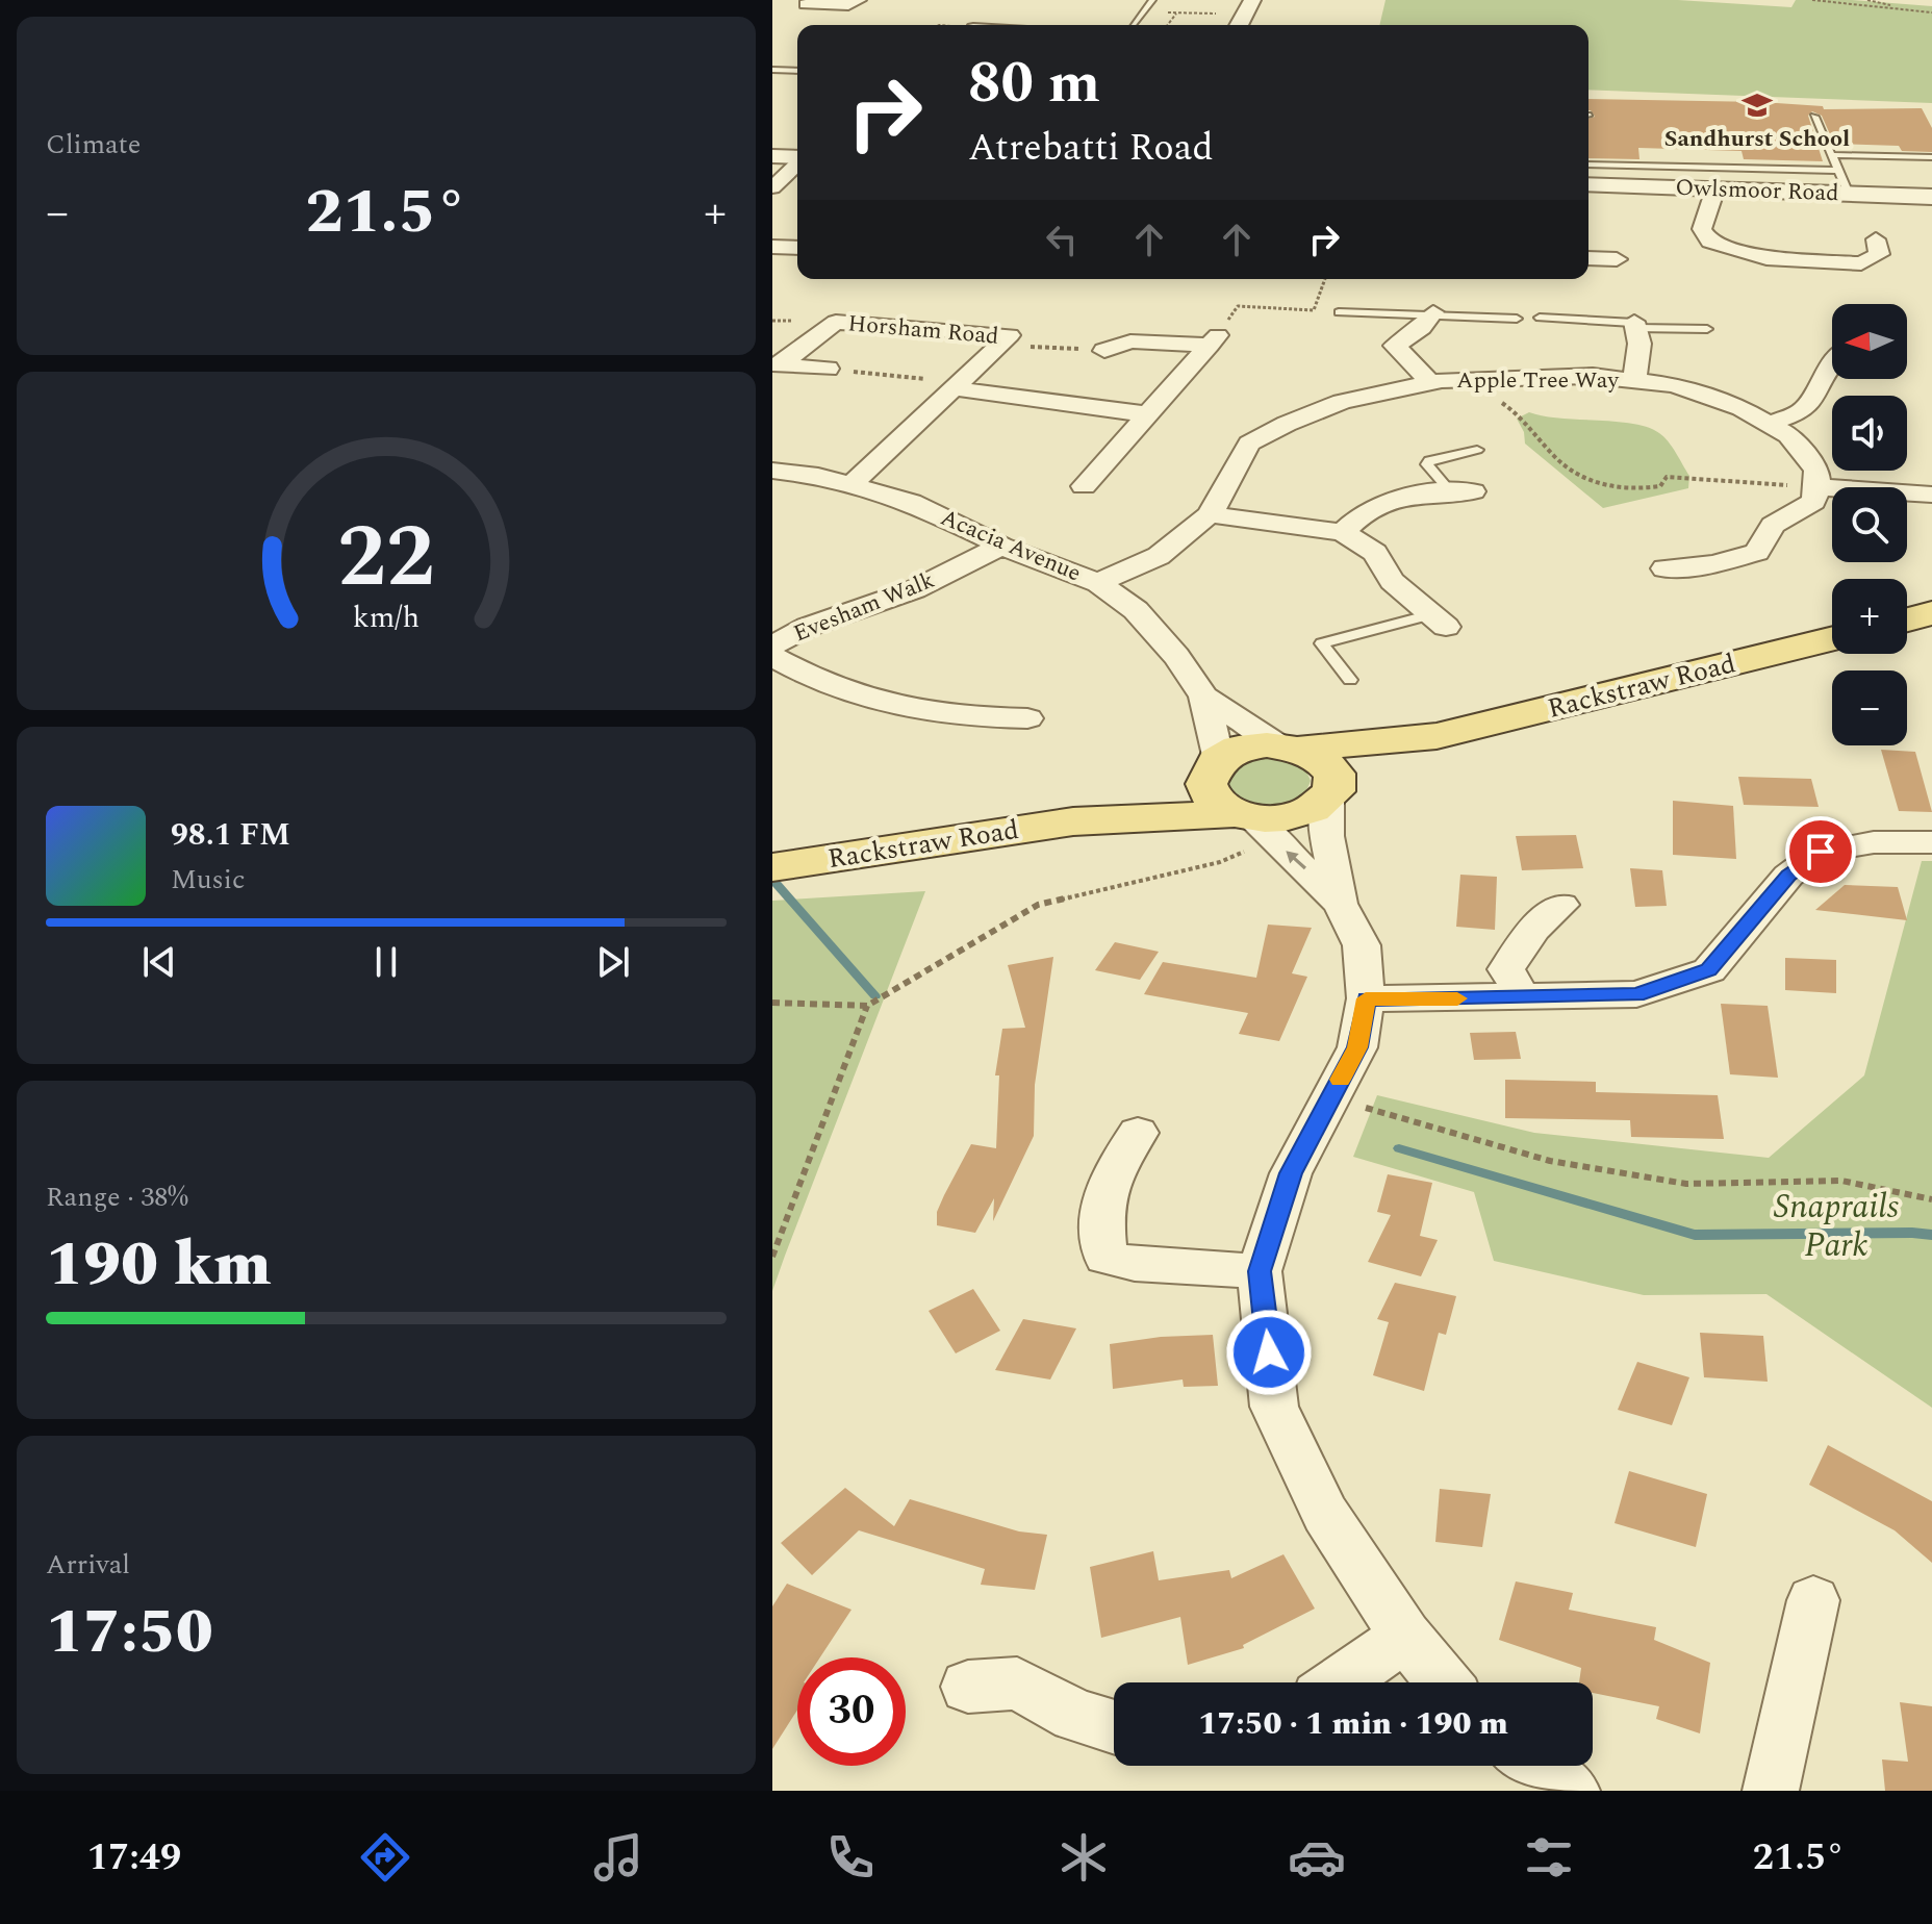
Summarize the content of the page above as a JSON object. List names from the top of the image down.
{
  "streets": {
    "main road": ["Rackstraw Road"],
    "street": [
      "Owlsmoor Road",
      "Horsham Road",
      "Apple Tree Way",
      "Acacia Avenue",
      "Evesham Walk"
    ]
  },
  "crossings": [
    ["Horsham Road", "Acacia Avenue"],
    ["Apple Tree Way", "Acacia Avenue"],
    ["Acacia Avenue", "Evesham Walk"],
    ["Acacia Avenue", "Rackstraw Road"]
  ],
  "parks": ["Snaprails Park"],
  "places": {
    "school or university": ["Sandhurst School"]
  },
  "north": "left",
  "page": {
    "tile": [
      "Climate",
      ["Range · 38%", "190 km"],
      ["Arrival", "17:50"]
    ],
    "turn": ["80 m", "Atrebatti Road"],
    "heat": ["−", "21.5°", "+"],
    "map_buttons": ["+", "−"],
    "song": ["98.1 FM", "Music"],
    "limit": "30",
    "trip": "17:50 · 1 min · 190 m",
    "tabs": ["17:49", "21.5°"],
    "gauge": ["22", "km/h"]
  }
}
